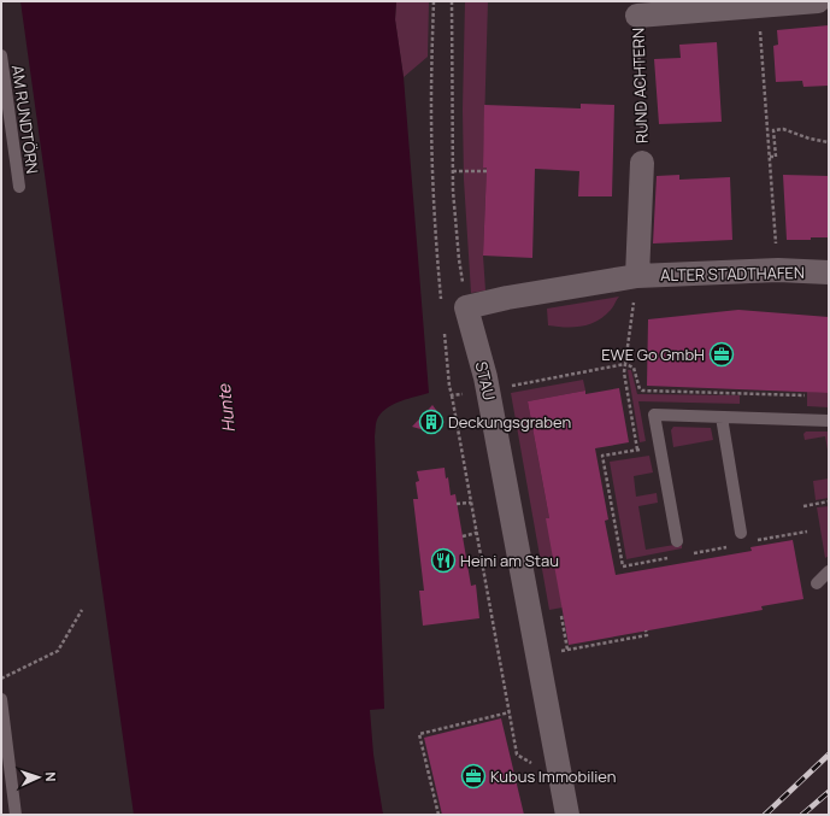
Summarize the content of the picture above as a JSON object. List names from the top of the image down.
{
  "streets": {
    "street": ["RUND ACHTERN", "ALTER STADTHAFEN", "STAU"],
    "lane": ["AM RUNDTÖRN"]
  },
  "crossings": [
    ["RUND ACHTERN", "ALTER STADTHAFEN"],
    ["ALTER STADTHAFEN", "STAU"]
  ],
  "water": ["Hunte"],
  "places": {
    "office": ["EWE Go GmbH", "Kubus Immobilien"],
    "building": ["Deckungsgraben"],
    "restaurant": ["Heini am Stau"]
  },
  "north": "right"
}
